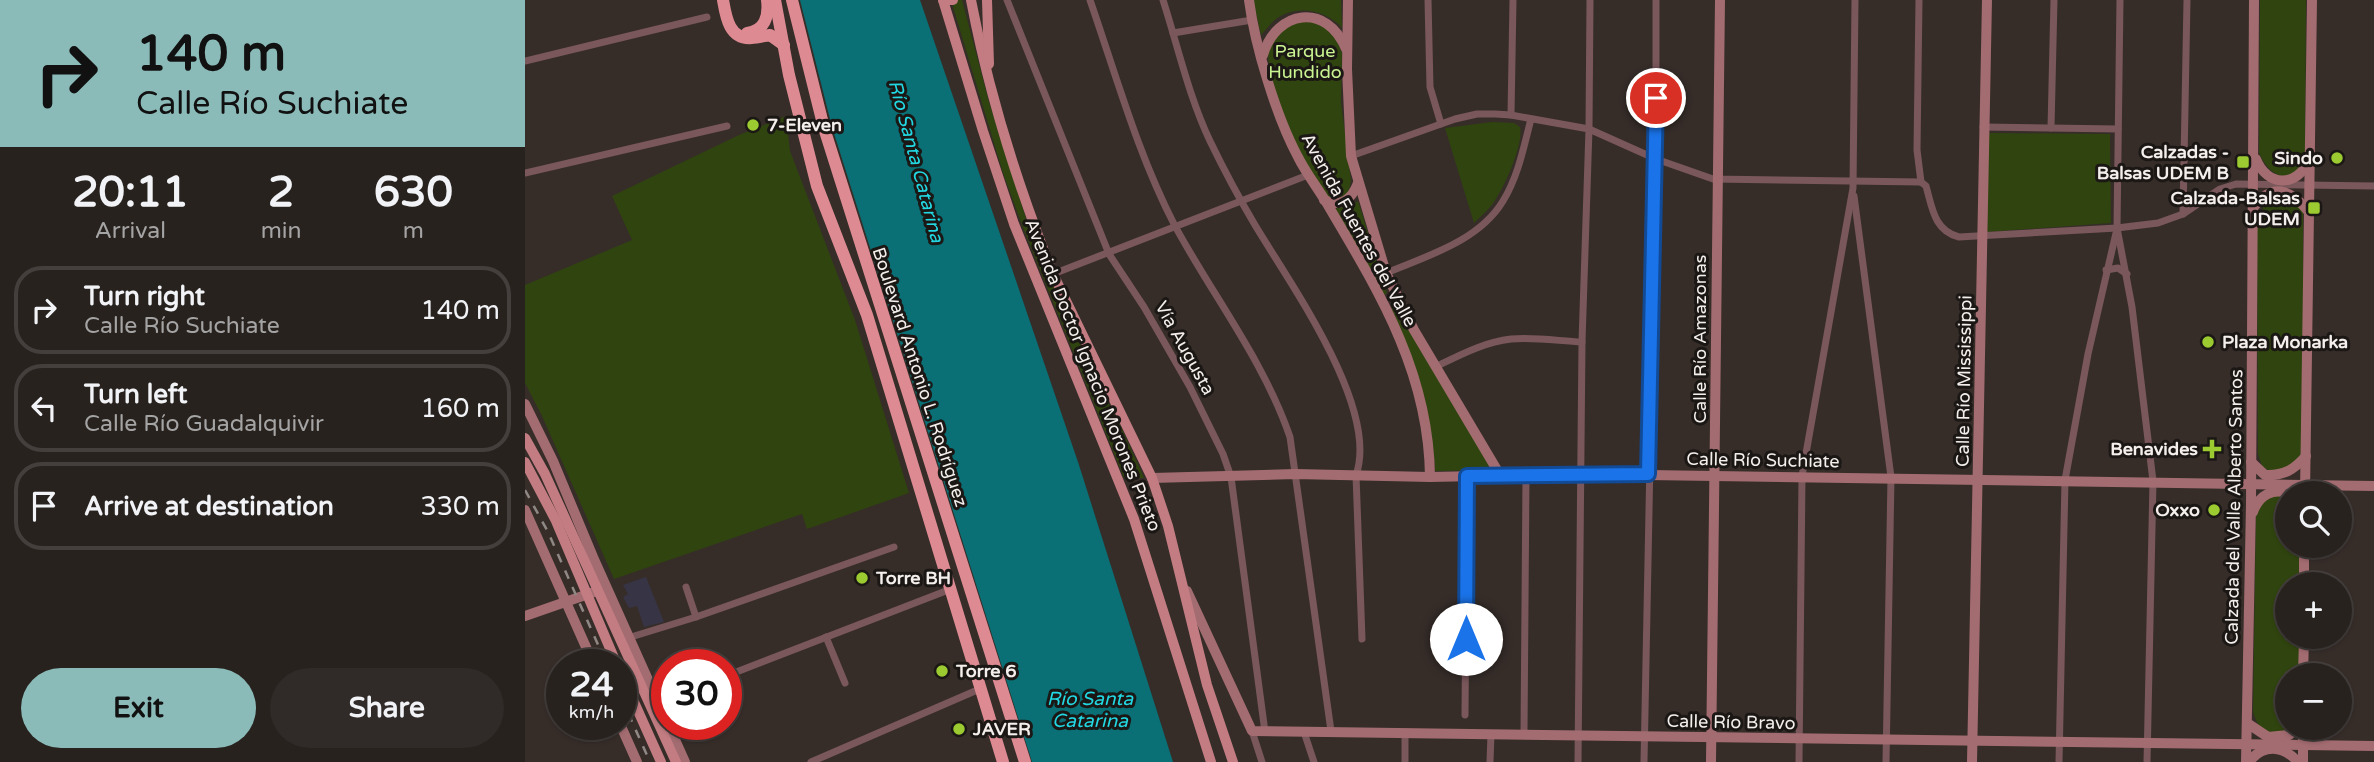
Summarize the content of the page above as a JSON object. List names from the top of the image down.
{
  "streets": {
    "highway": ["Boulevard Antonio L. Rodríguez"],
    "main road": ["Avenida Doctor Ignacio Morones Prieto"],
    "street": [
      "Avenida Fuentes del Valle",
      "Calle Río Amazonas",
      "Vía Augusta",
      "Calle Río Mississippi",
      "Calle Río Suchiate",
      "Calzada del Valle Alberto Santos",
      "Calle Río Bravo"
    ]
  },
  "crossings": [
    ["Avenida Fuentes del Valle", "Calle Río Suchiate"],
    ["Calle Río Amazonas", "Calle Río Suchiate"],
    ["Calle Río Amazonas", "Calle Río Bravo"],
    ["Vía Augusta", "Calle Río Suchiate"],
    ["Vía Augusta", "Calle Río Bravo"],
    ["Avenida Doctor Ignacio Morones Prieto", "Calle Río Suchiate"],
    ["Calle Río Mississippi", "Calle Río Suchiate"],
    ["Calle Río Mississippi", "Calle Río Bravo"],
    ["Calle Río Suchiate", "Calzada del Valle Alberto Santos"],
    ["Calzada del Valle Alberto Santos", "Calle Río Bravo"]
  ],
  "water": ["Río Santa Catarina"],
  "parks": ["Parque Hundido"],
  "places": {
    "other": [
      "7-Eleven",
      "Sindo",
      "Plaza Monarka",
      "Oxxo",
      "Torre BH",
      "Torre 6",
      "JAVER"
    ],
    "transit": ["Calzadas - Balsas UDEM B", "Calzada-Balsas UDEM"],
    "health": ["Benavides"]
  },
  "page": {
    "turn": ["140 m", "Calle Río Suchiate"],
    "eta": [
      "20:11",
      "Arrival",
      "2",
      "min",
      "630",
      "m"
    ],
    "list": [
      {
        "name": "Turn right",
        "note": "Calle Río Suchiate",
        "value": "140 m"
      },
      {
        "name": "Turn left",
        "note": "Calle Río Guadalquivir",
        "value": "160 m"
      },
      {
        "name": "Arrive at destination",
        "value": "330 m"
      }
    ],
    "map_buttons": ["+", "−"],
    "speed": "24 km/h",
    "limit": "30",
    "buttons": ["Exit", "Share"]
  }
}
